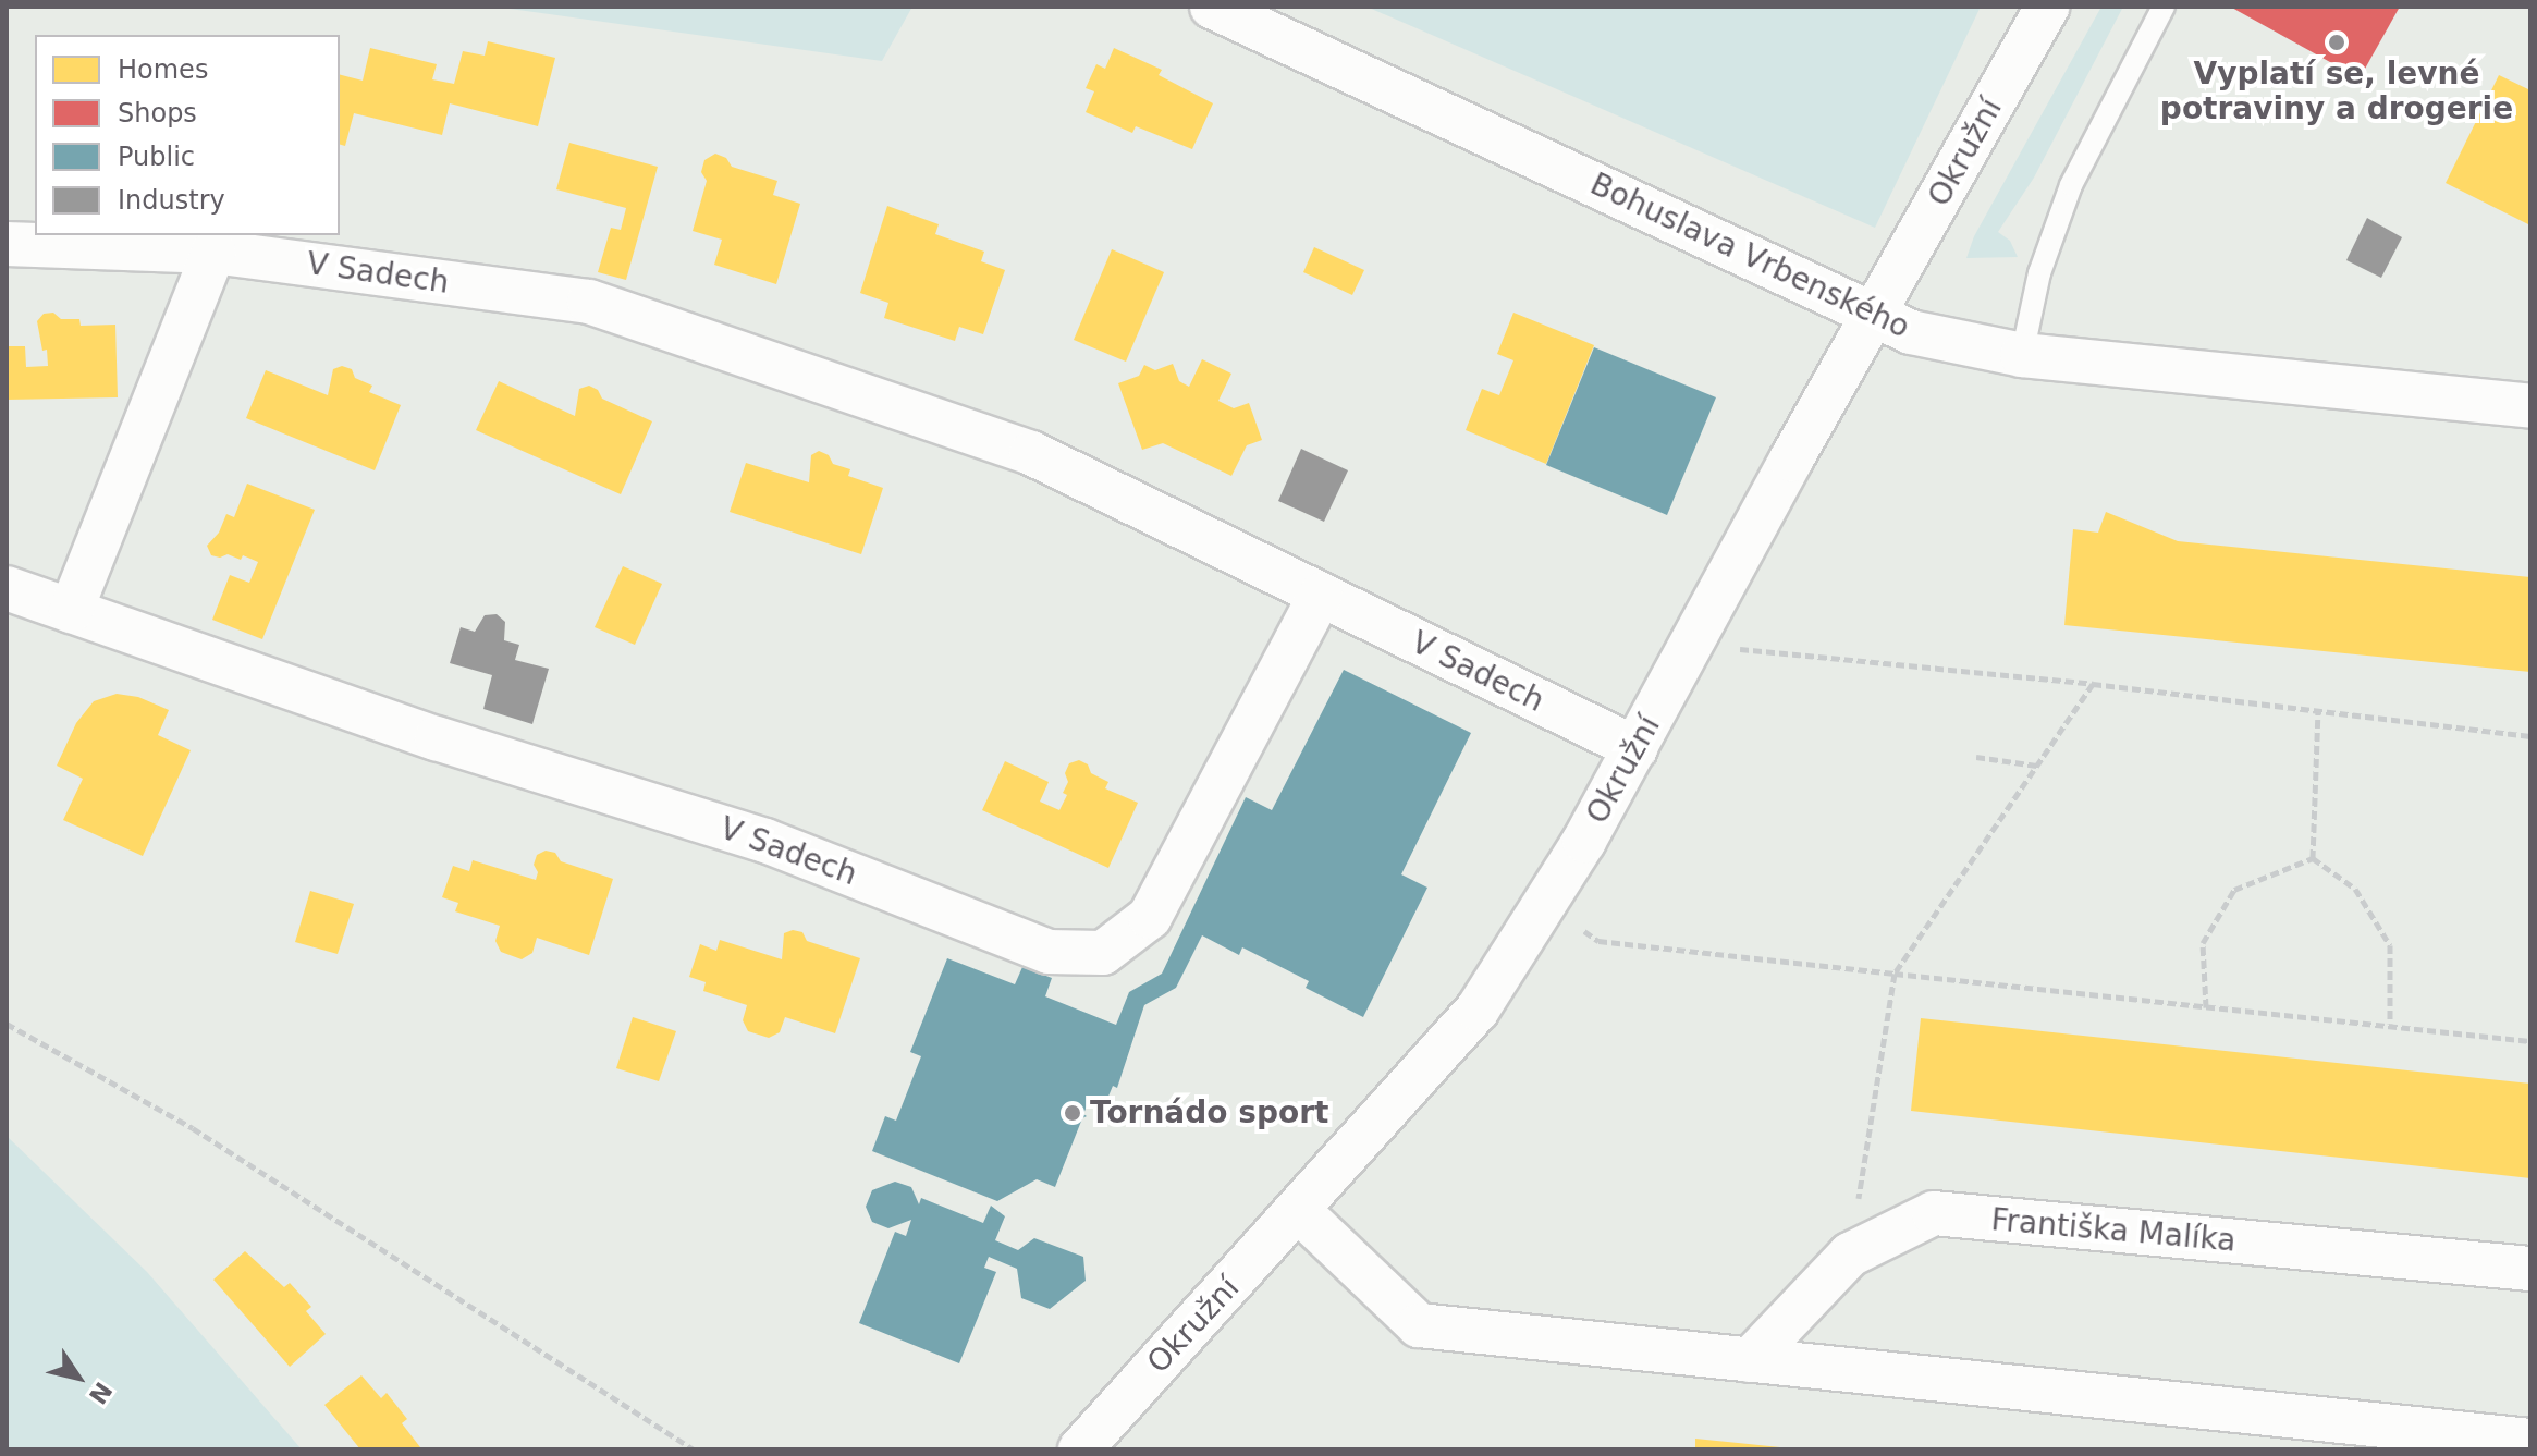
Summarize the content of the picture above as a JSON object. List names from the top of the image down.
{
  "streets": {
    "street": [
      "Okružní",
      "Bohuslava Vrbenského",
      "V Sadech",
      "Františka Malíka"
    ]
  },
  "crossings": [
    ["Okružní", "Bohuslava Vrbenského"],
    ["Okružní", "V Sadech"]
  ],
  "places": ["Vyplatí se, levné potraviny a drogerie", "Tornádo sport"],
  "legend": [
    "Homes",
    "Shops",
    "Public",
    "Industry"
  ],
  "north": "bottom right"
}
